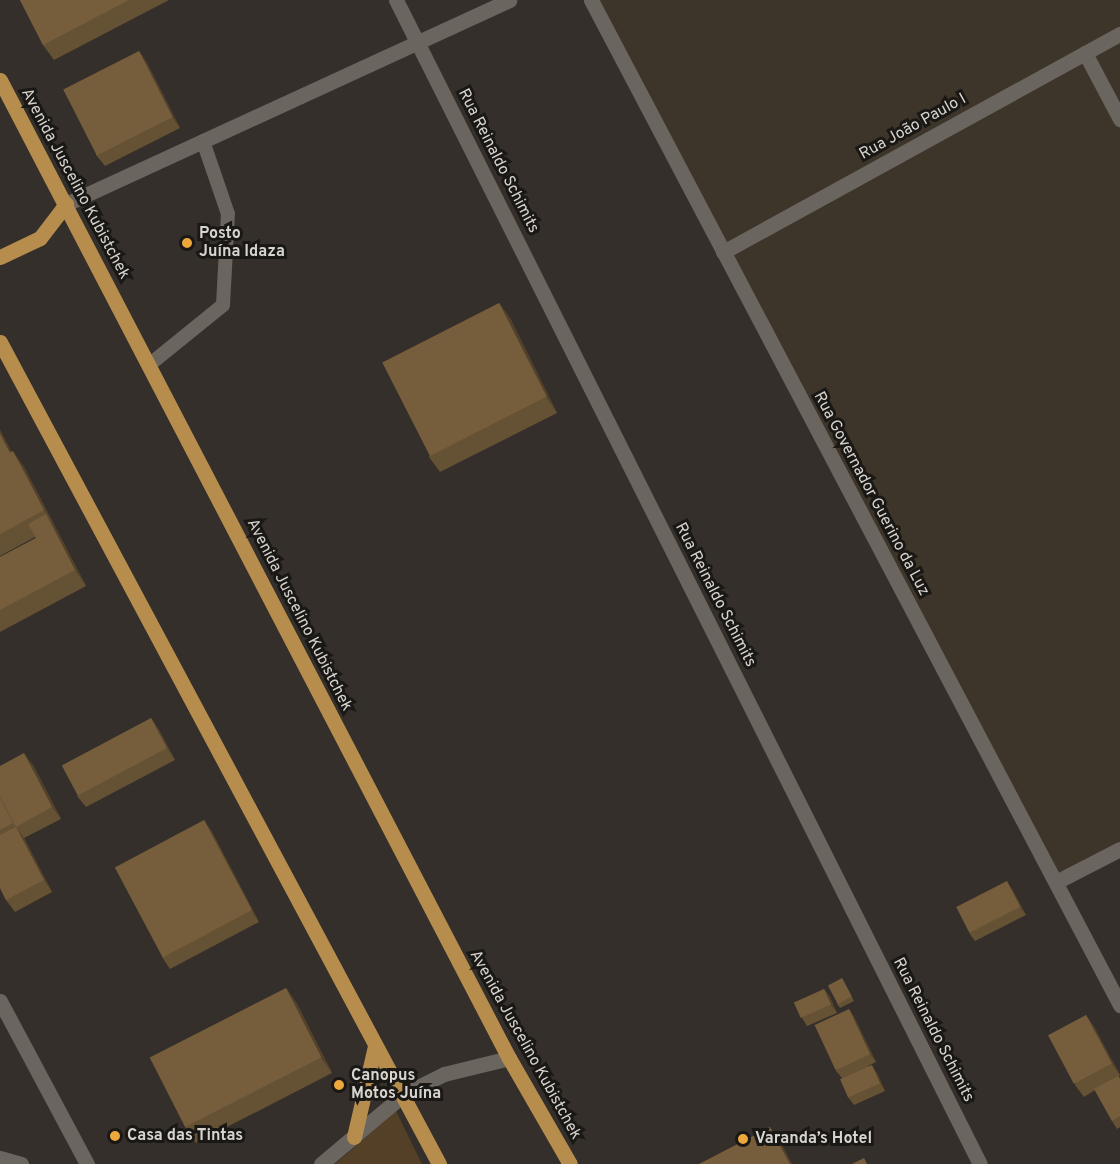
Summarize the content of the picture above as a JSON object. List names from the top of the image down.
{
  "streets": {
    "main road": ["Avenida Juscelino Kubistchek"],
    "street": ["Rua João Paulo I", "Rua Reinaldo Schimits", "Rua Governador Guerino da Luz"]
  },
  "crossings": [
    ["Rua João Paulo I", "Rua Governador Guerino da Luz"]
  ],
  "places": [
    "Posto Juína Idaza",
    "Canopus Motos Juína",
    "Casa das Tintas",
    "Varanda’s Hotel"
  ]
}
